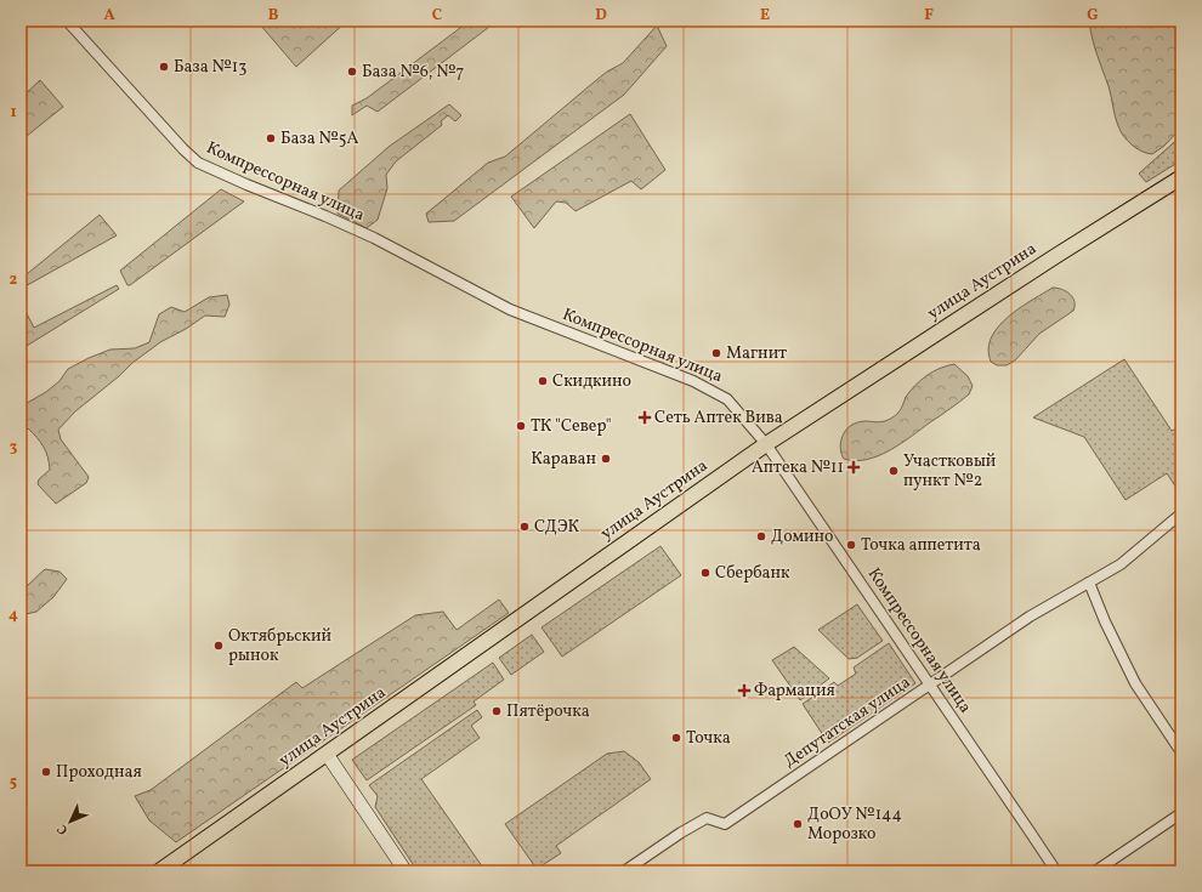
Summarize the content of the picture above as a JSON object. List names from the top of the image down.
{
  "streets": {
    "main road": ["улица Аустрина"],
    "street": ["Компрессорная улица", "Депутатская улица"]
  },
  "crossings": [
    ["Компрессорная улица", "улица Аустрина"],
    ["Компрессорная улица", "Депутатская улица"]
  ],
  "places": {
    "other": [
      "База №13",
      "База №6, №7",
      "База №5А",
      "Магнит",
      "Скидкино",
      "ТК \"Север\"",
      "Караван",
      "Участковый пункт №2",
      "СДЭК",
      "Домино",
      "Точка аппетита",
      "Сбербанк",
      "Октябрьский рынок",
      "Пятёрочка",
      "Точка",
      "Проходная",
      "ДоОУ №144 Морозко"
    ],
    "health": ["Сеть Аптек Вива", "Аптека №11", "Фармация"]
  },
  "north": "bottom left",
  "grid": {
    "columns": [
      "A",
      "B",
      "C",
      "D",
      "E",
      "F",
      "G"
    ],
    "rows": [
      "1",
      "2",
      "3",
      "4",
      "5"
    ]
  }
}
